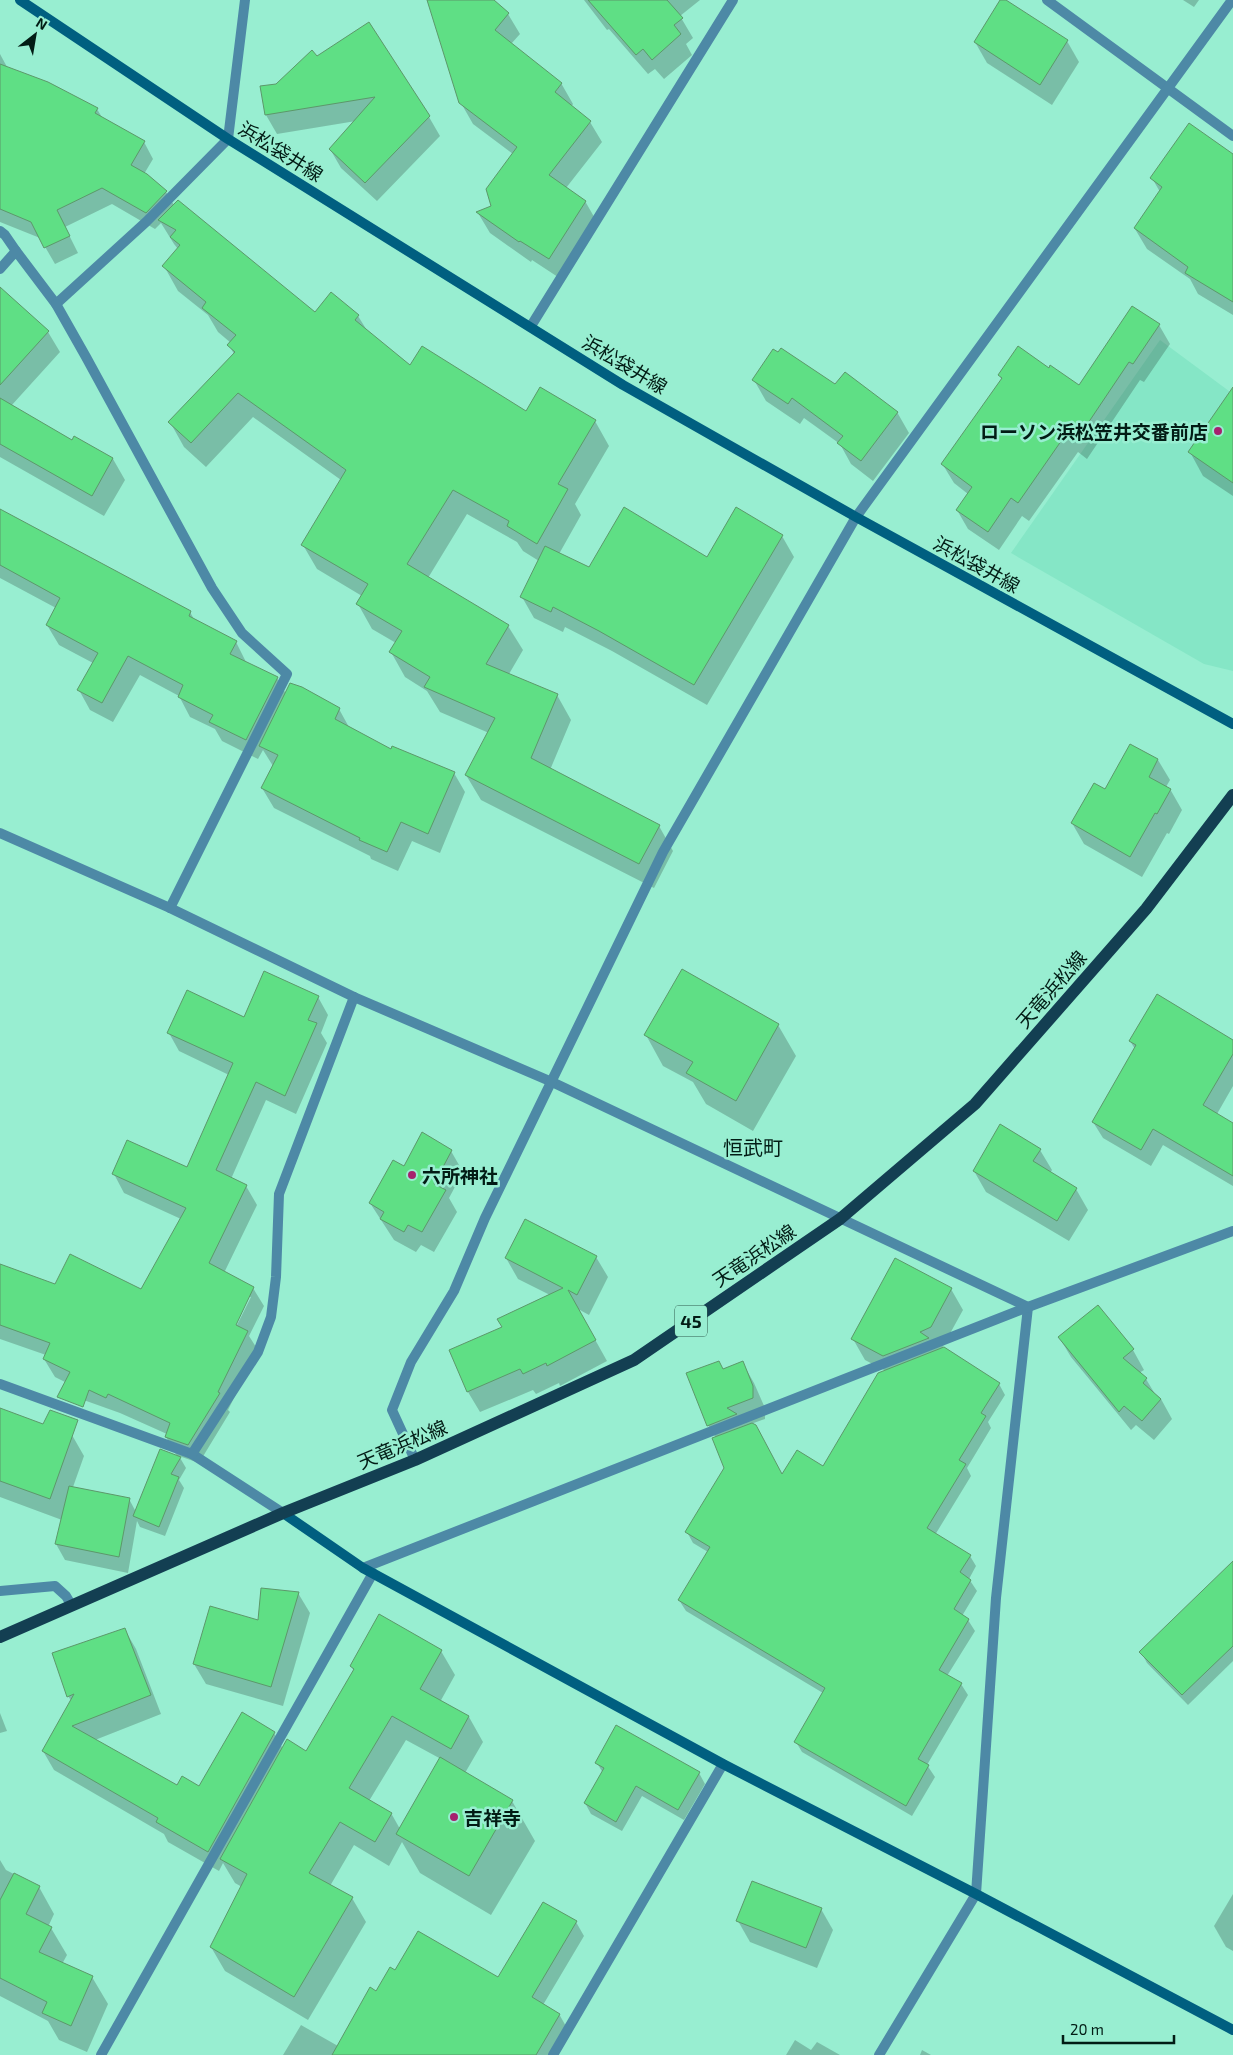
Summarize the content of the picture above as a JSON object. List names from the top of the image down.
{
  "streets": {
    "main road": ["浜松袋井線", "天竜浜松線", "45"]
  },
  "districts": ["恒武町"],
  "places": ["ローソン浜松笠井交番前店", "六所神社", "吉祥寺"],
  "scale_bar": "20 m",
  "north": "top right"
}
